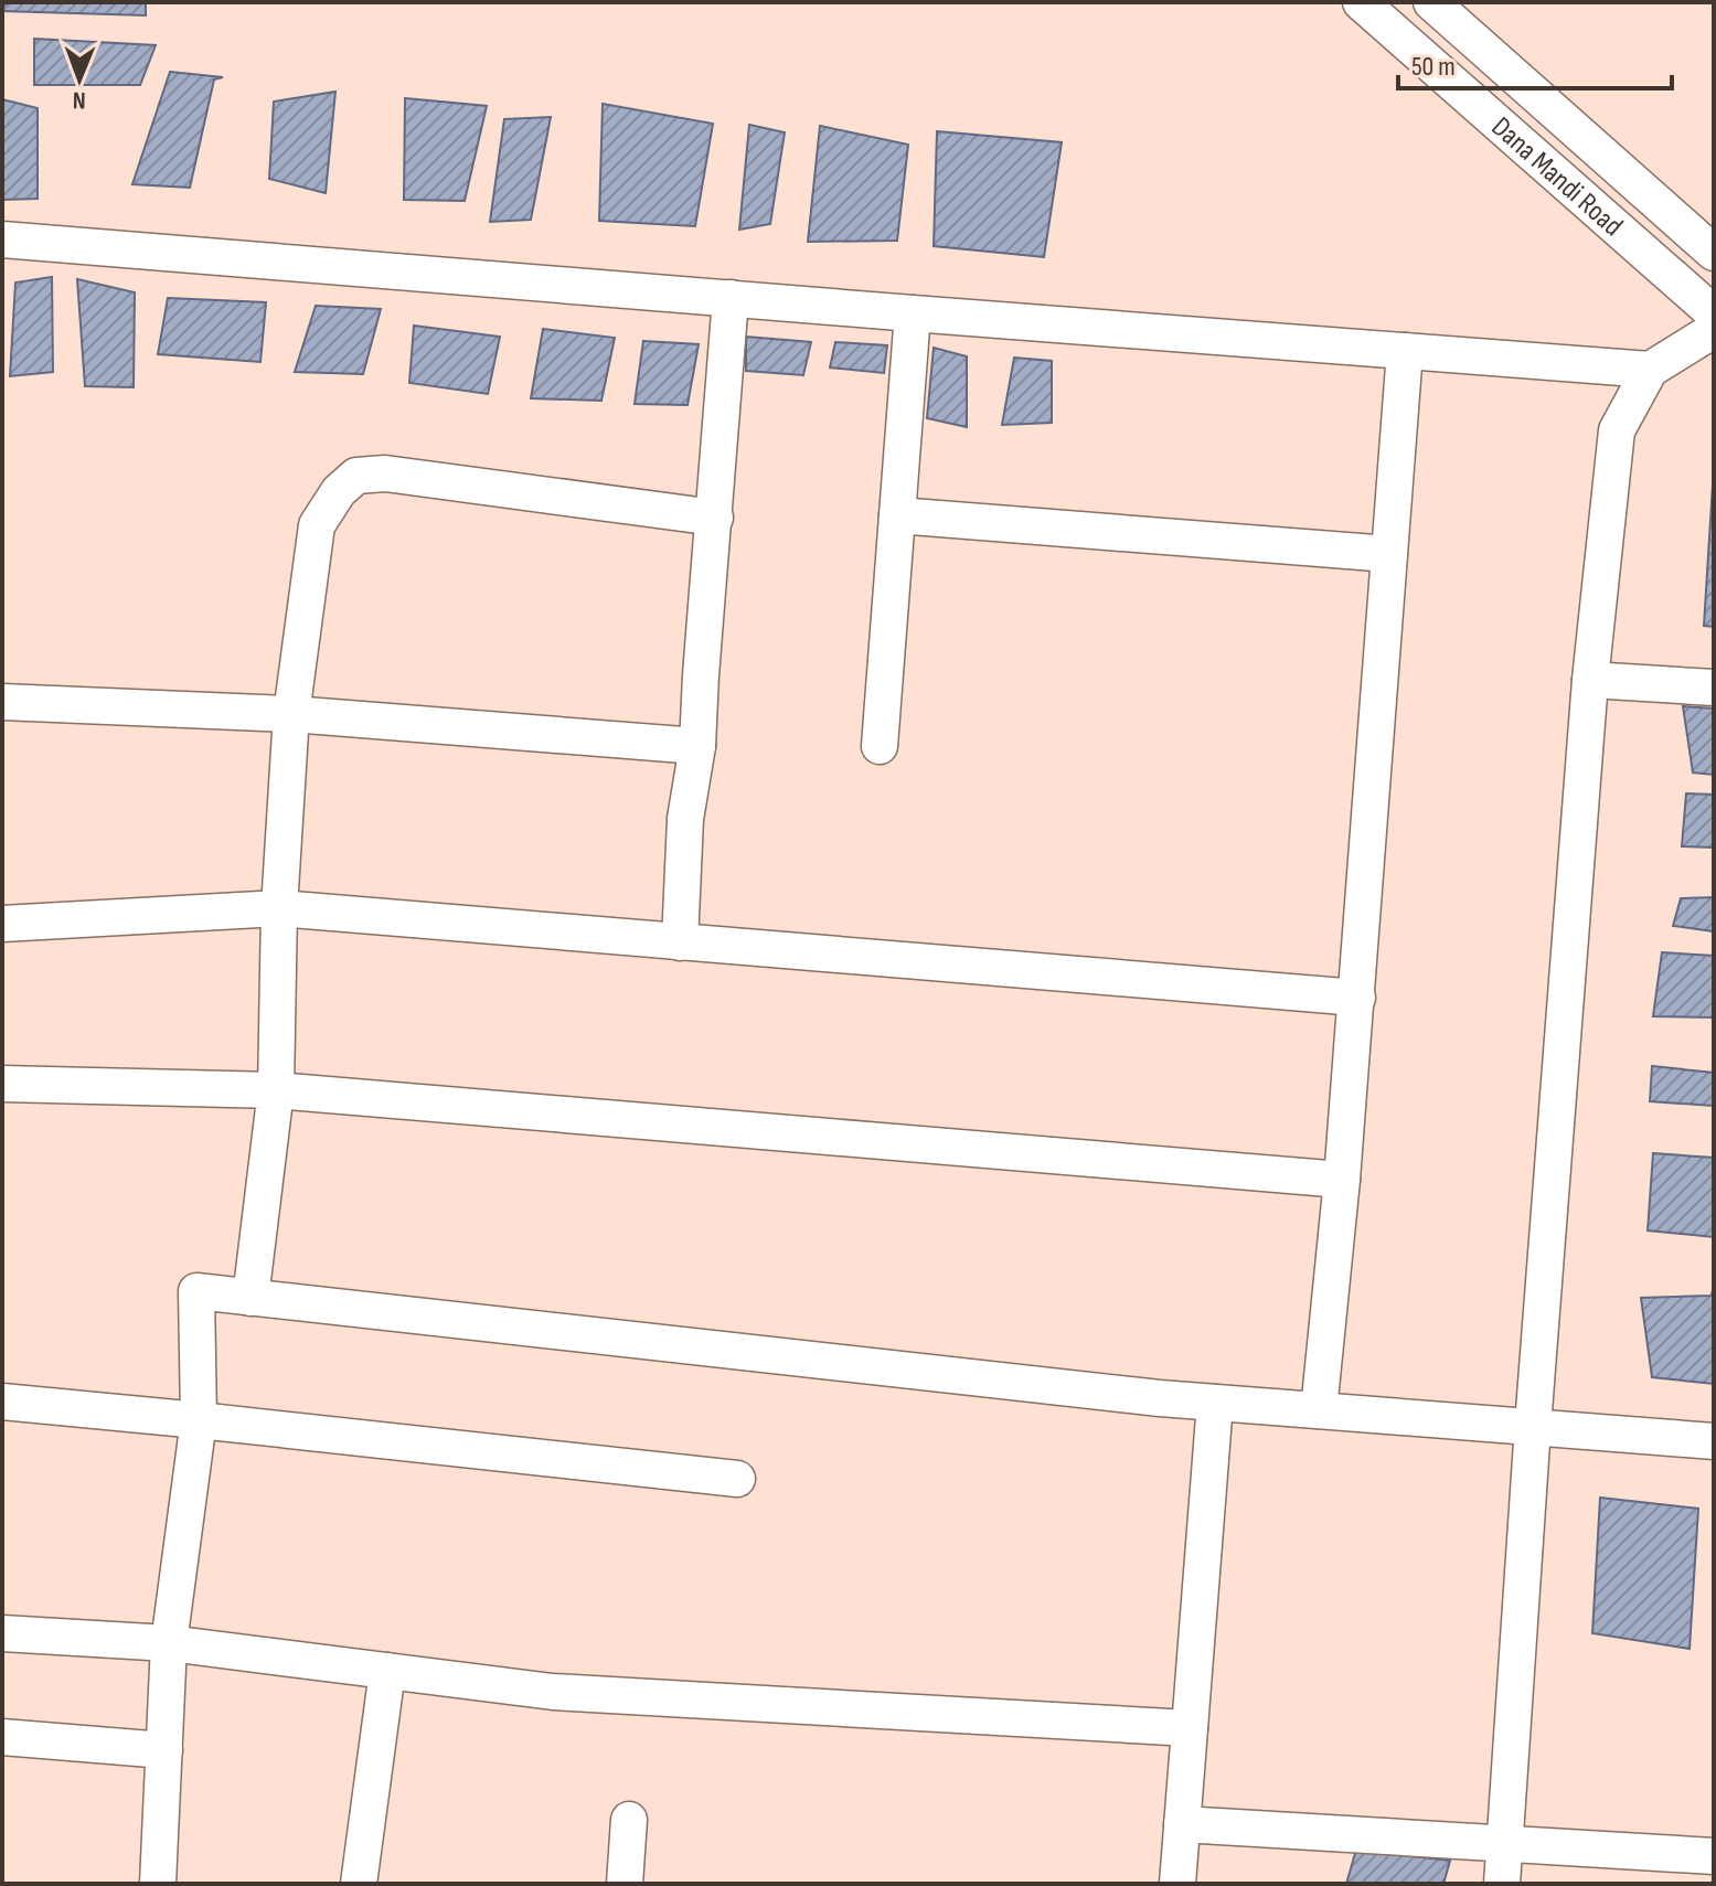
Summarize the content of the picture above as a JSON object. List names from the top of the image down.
{
  "streets": {
    "street": ["Dana Mandi Road"]
  },
  "scale_bar": "50 m",
  "north": "bottom"
}
